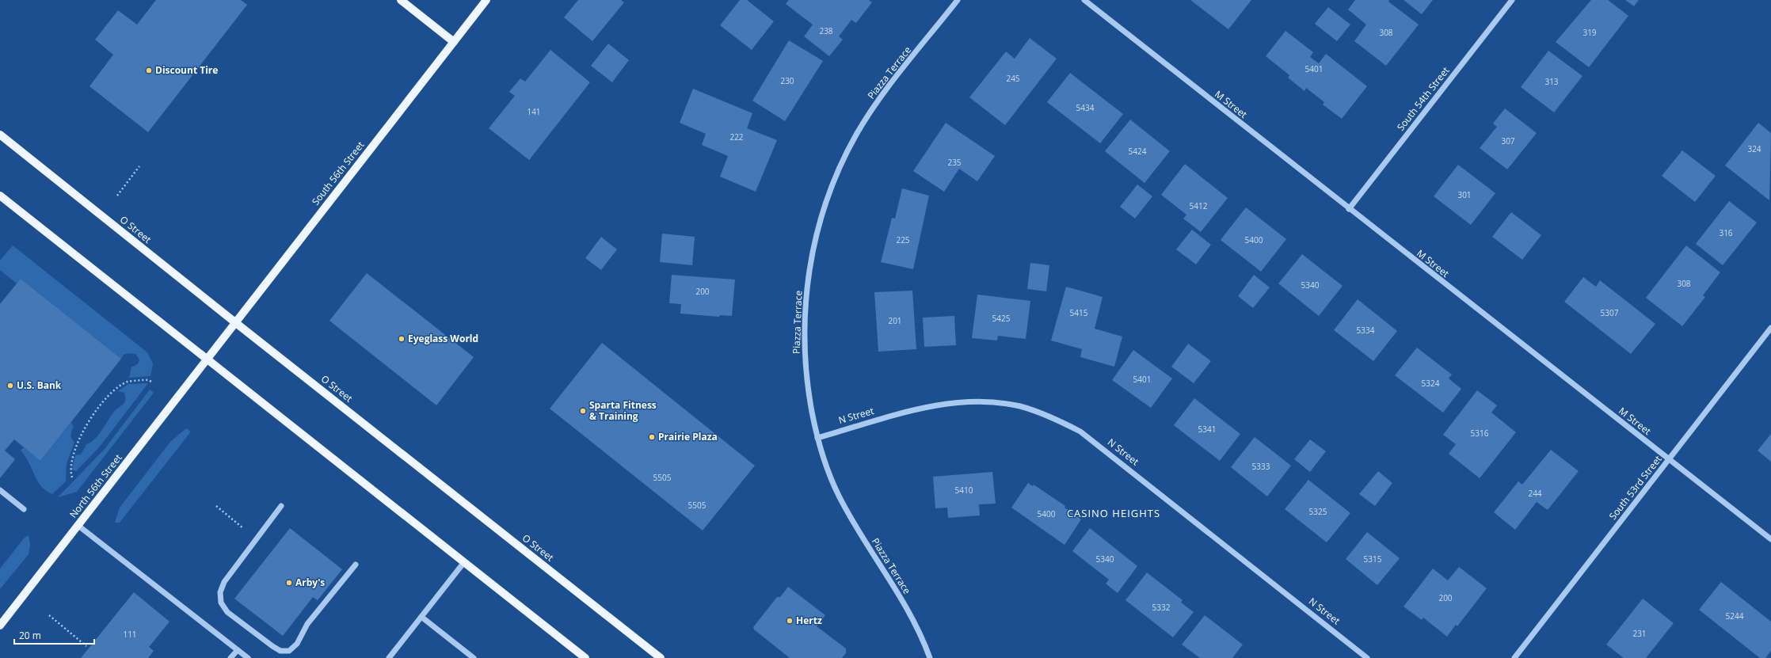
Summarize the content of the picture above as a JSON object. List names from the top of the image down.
{
  "streets": {
    "main road": ["South 56th Street", "O Street", "North 56th Street"],
    "street": [
      "Piazza Terrace",
      "South 54th Street",
      "M Street",
      "N Street",
      "South 53rd Street"
    ]
  },
  "crossings": [
    ["Piazza Terrace", "N Street"],
    ["South 54th Street", "M Street"],
    ["M Street", "South 53rd Street"],
    ["South 56th Street", "O Street"],
    ["South 56th Street", "North 56th Street"]
  ],
  "districts": ["CASINO HEIGHTS"],
  "places": [
    "Discount Tire",
    "Eyeglass World",
    "U.S. Bank",
    "Sparta Fitness & Training",
    "Prairie Plaza",
    "Arby's",
    "Hertz"
  ],
  "house_numbers": [
    "238",
    "308",
    "319",
    "5401",
    "245",
    "230",
    "313",
    "5434",
    "141",
    "222",
    "307",
    "324",
    "5424",
    "235",
    "301",
    "5412",
    "316",
    "225",
    "5400",
    "308",
    "5340",
    "200",
    "5415",
    "5307",
    "5425",
    "201",
    "5334",
    "5401",
    "5324",
    "5341",
    "5316",
    "5333",
    "5505",
    "5410",
    "244",
    "5505",
    "5325",
    "5400",
    "5340",
    "5315",
    "200",
    "5332",
    "5244",
    "231",
    "111"
  ],
  "scale_bar": "20 m"
}
